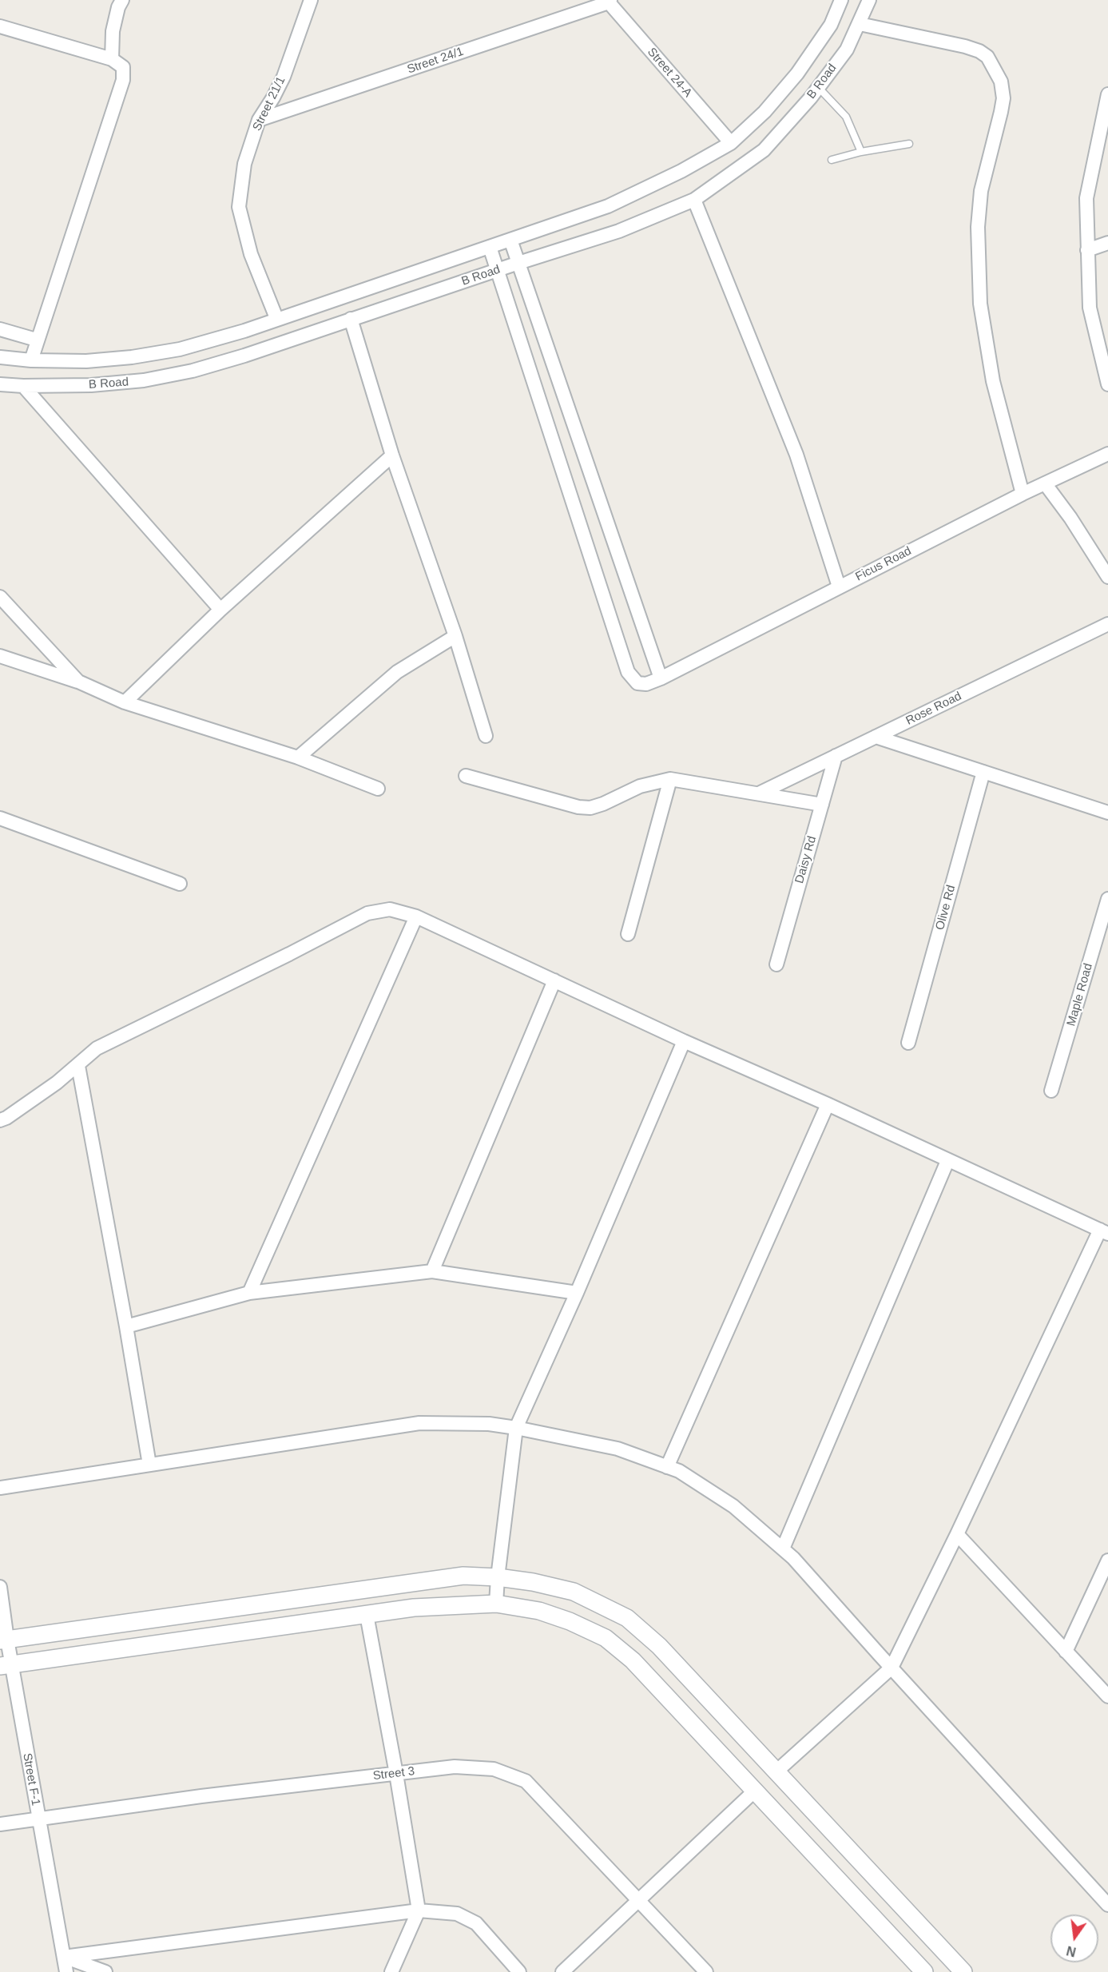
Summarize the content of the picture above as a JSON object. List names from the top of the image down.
{
  "streets": {
    "street": [
      "Street 24/1",
      "Street 24-A",
      "B Road",
      "Street 21/1",
      "Ficus Road",
      "Rose Road",
      "Daisy Rd",
      "Olive Rd",
      "Maple Road",
      "Street 3",
      "Street F-1"
    ]
  },
  "crossings": [
    ["Street 24/1", "Street 24-A"],
    ["Street 24/1", "Street 21/1"],
    ["Street 24-A", "B Road"],
    ["B Road", "Street 21/1"],
    ["B Road", "Ficus Road"],
    ["Rose Road", "Daisy Rd"],
    ["Street 3", "Street F-1"]
  ],
  "north": "bottom"
}
